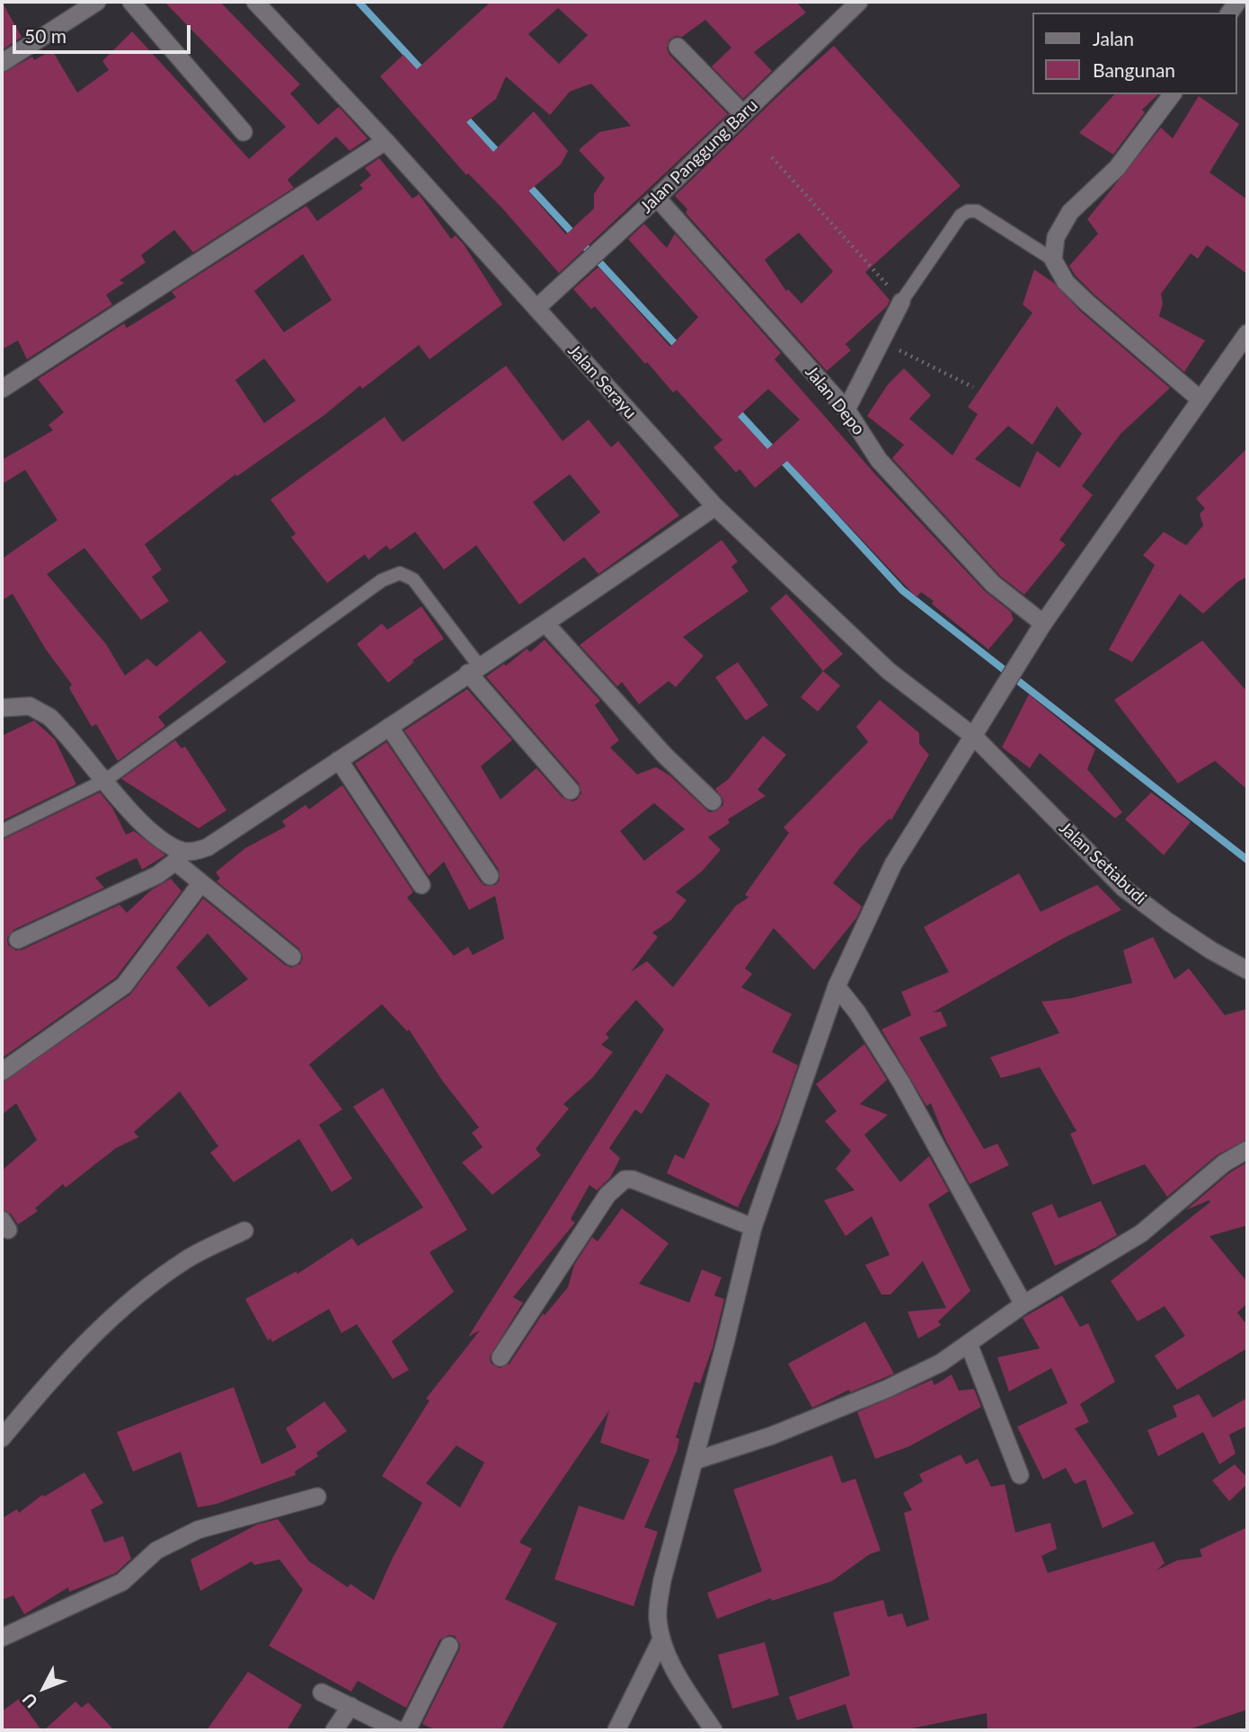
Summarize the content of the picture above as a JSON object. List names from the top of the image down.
{
  "streets": {
    "street": [
      "Jalan Panggung Baru",
      "Jalan Serayu",
      "Jalan Depo",
      "Jalan Setiabudi"
    ]
  },
  "crossings": [
    ["Jalan Panggung Baru", "Jalan Serayu"],
    ["Jalan Panggung Baru", "Jalan Depo"],
    ["Jalan Serayu", "Jalan Setiabudi"]
  ],
  "legend": ["Jalan", "Bangunan"],
  "scale_bar": "50 m",
  "north": "bottom left"
}
